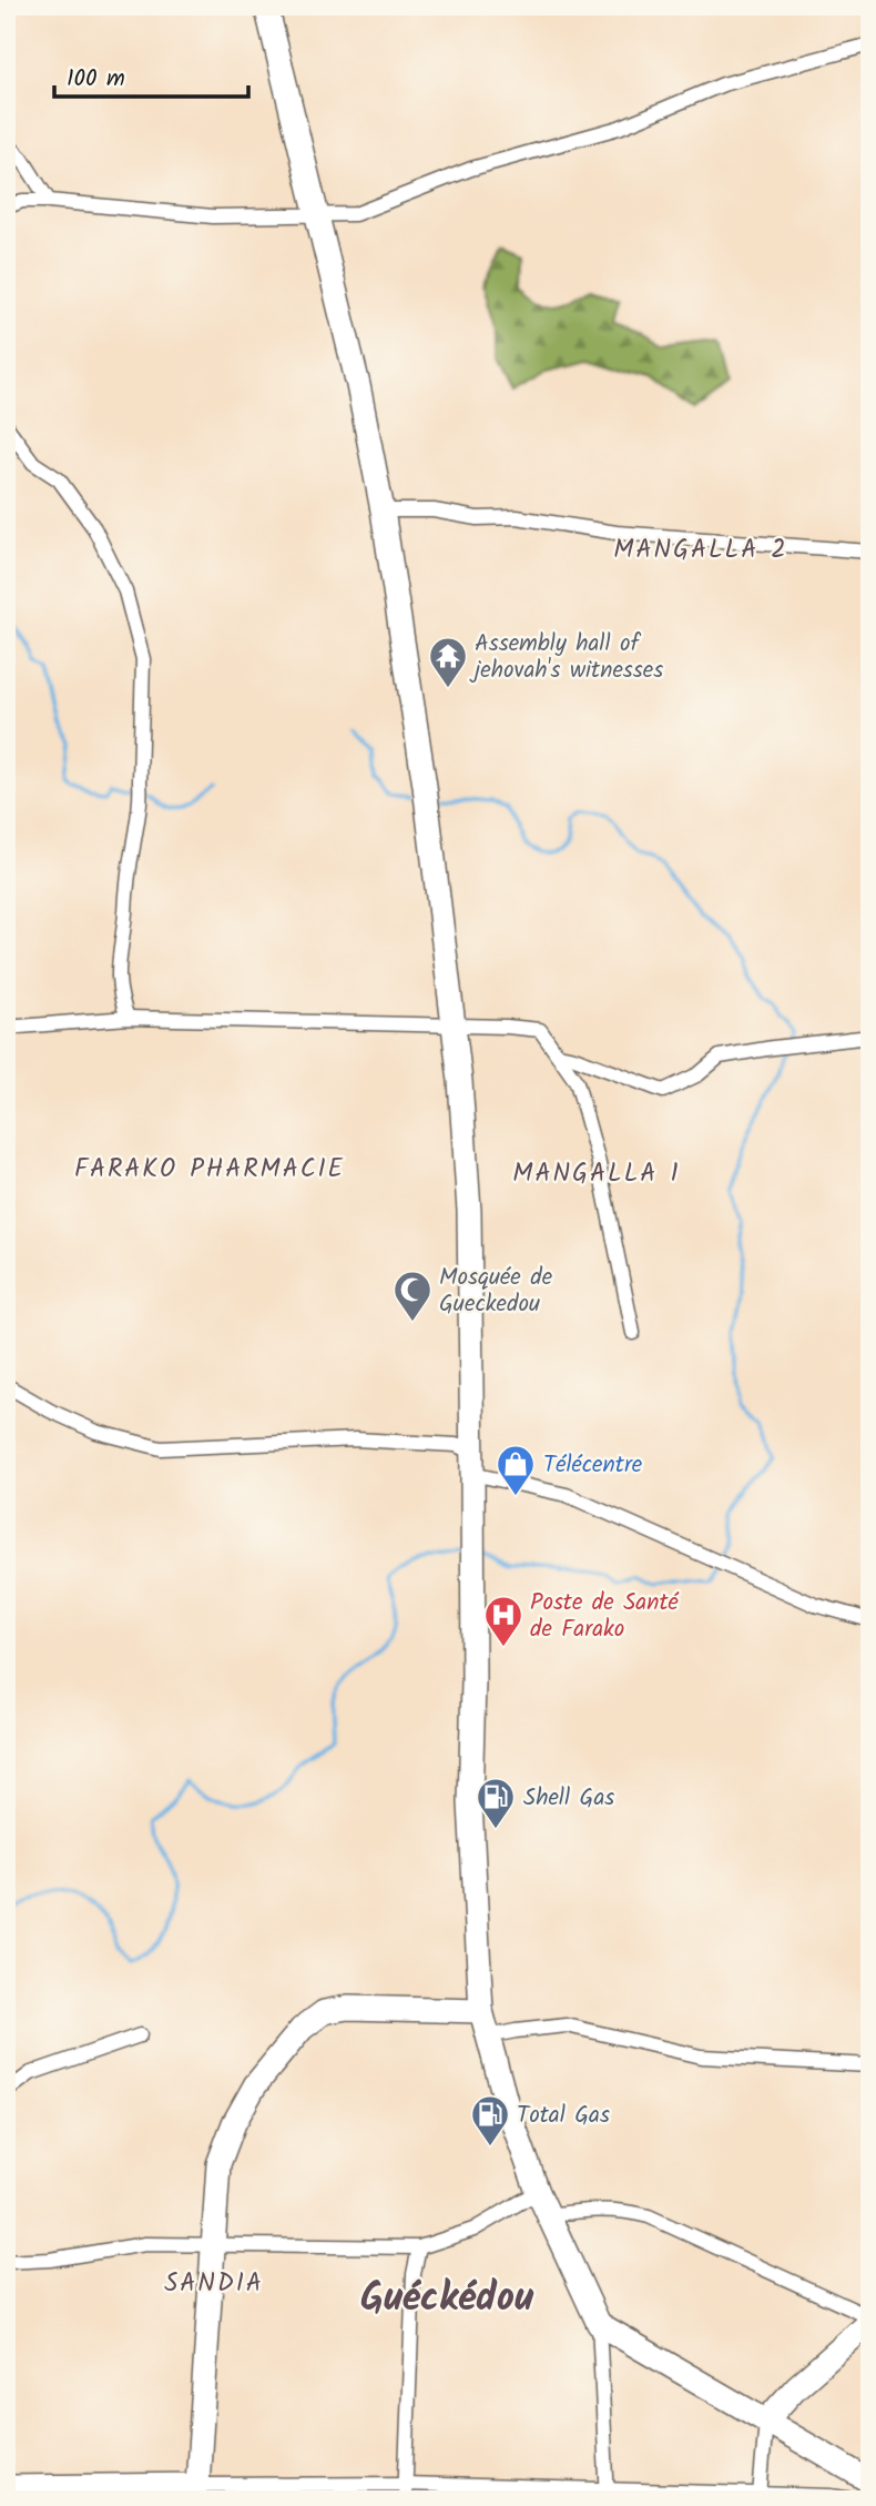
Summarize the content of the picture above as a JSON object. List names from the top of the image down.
{
  "districts": [
    "MANGALLA 2",
    "FARAKO PHARMACIE",
    "MANGALLA 1",
    "SANDIA",
    "Guéckédou"
  ],
  "places": {
    "temple": ["Assembly hall of jehovah's witnesses"],
    "mosque": ["Mosquée de Gueckedou"],
    "shop": ["Télécentre"],
    "hospital": ["Poste de Santé de Farako"],
    "fuel station": ["Shell Gas", "Total Gas"]
  },
  "scale_bar": "100 m"
}
